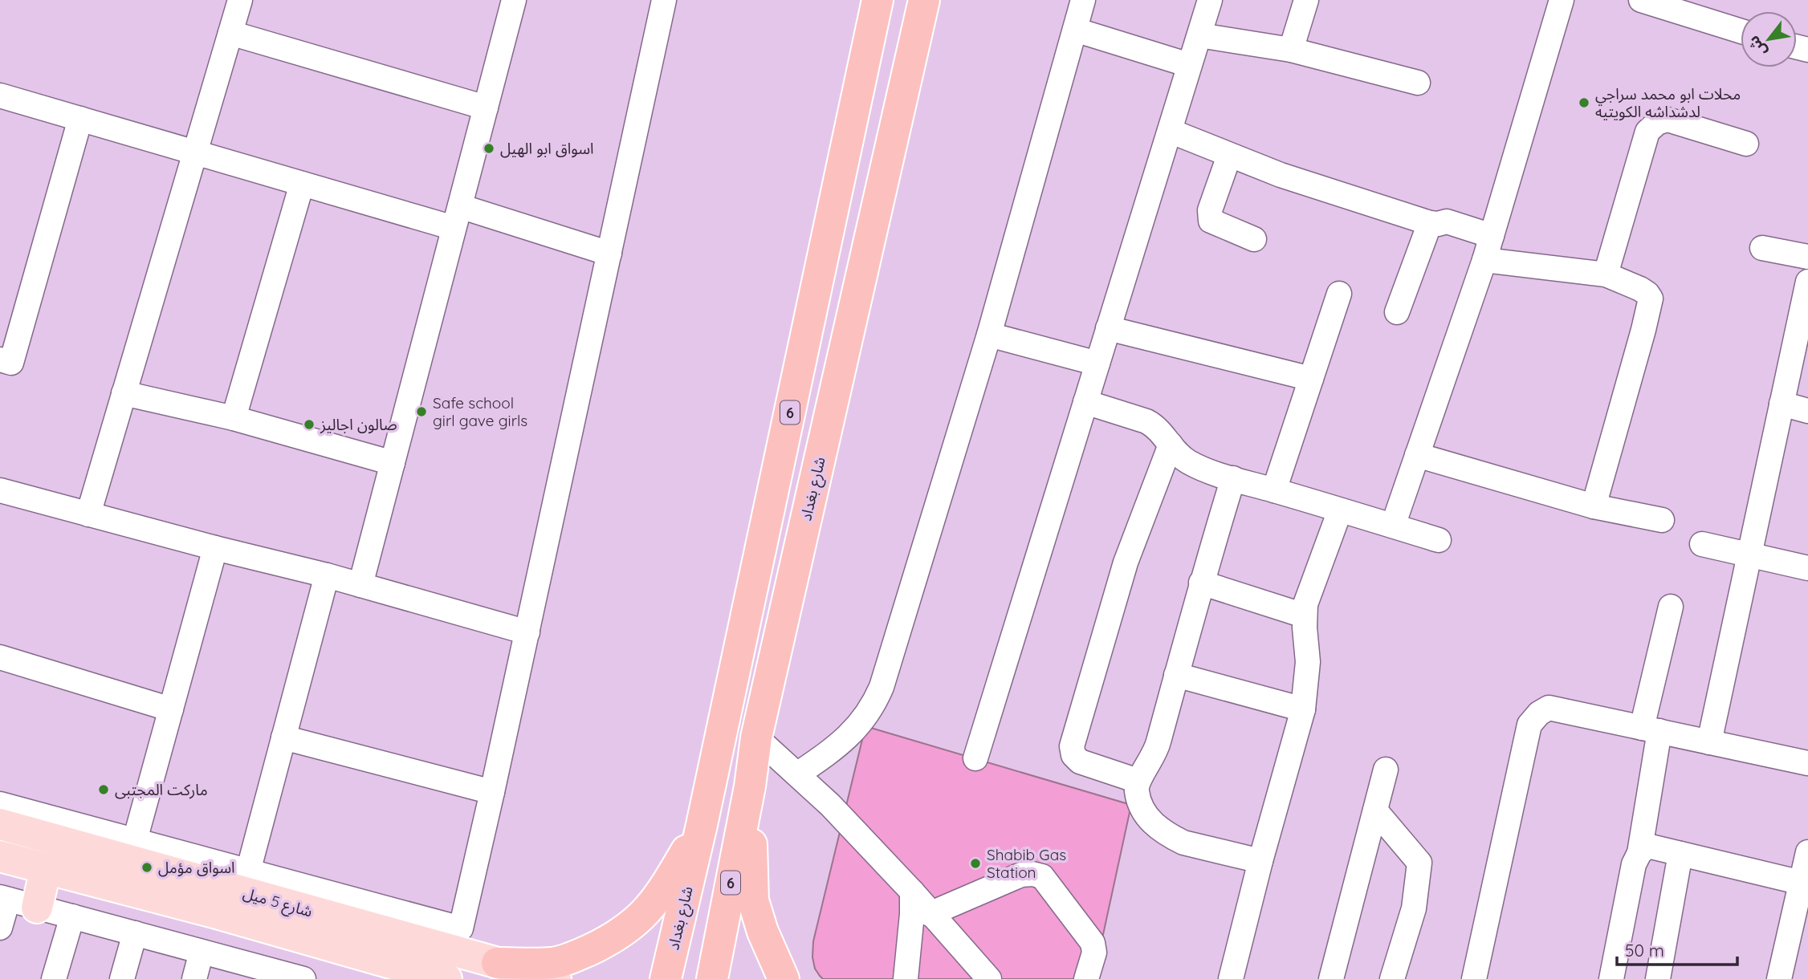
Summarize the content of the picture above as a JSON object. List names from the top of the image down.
{
  "streets": {
    "highway": ["6", "شارع بغداد"],
    "main road": ["شارع 5 ميل"]
  },
  "places": [
    "محلات ابو محمد سراجي لدشداشه الكويتيه",
    "اسواق ابو الهيل",
    "Safe school girl gave girls",
    "صالون اجاليز",
    "ماركت المجتبى",
    "Shabib Gas Station",
    "اسواق مؤمل"
  ],
  "scale_bar": "50 m",
  "north": "bottom left"
}
